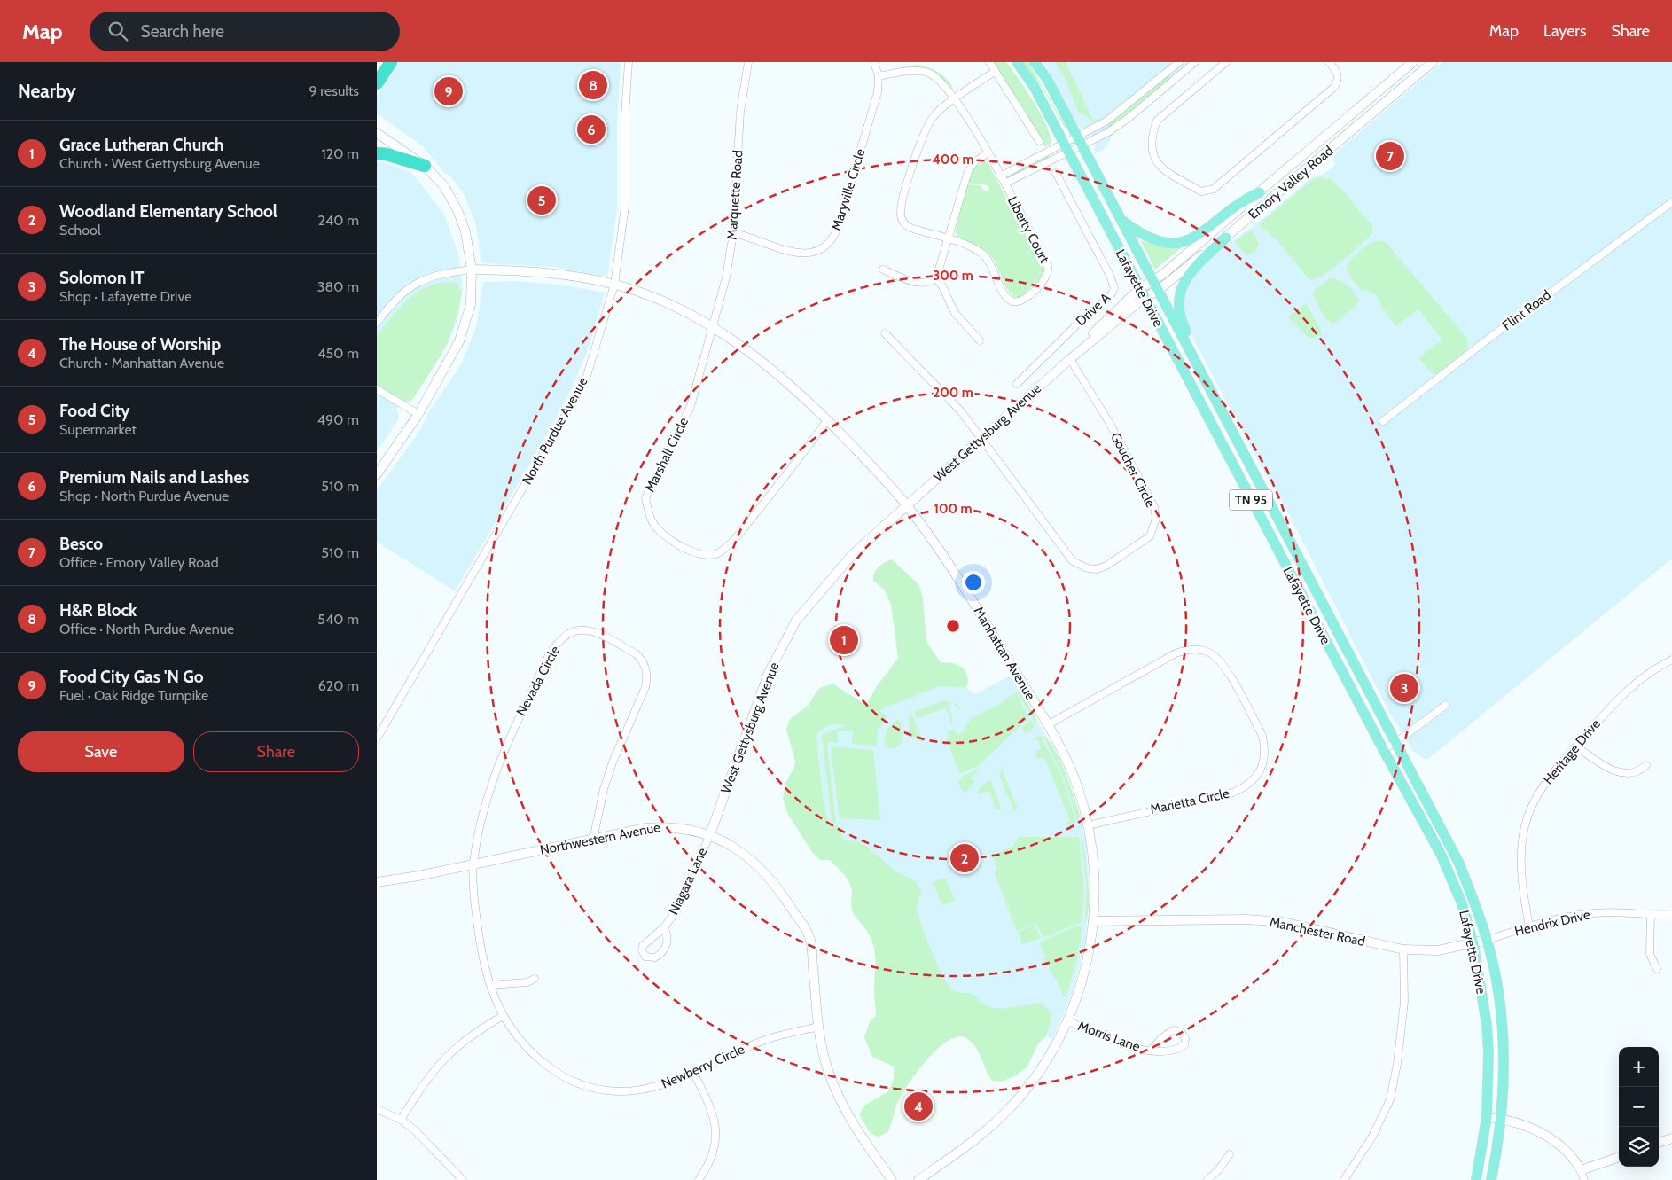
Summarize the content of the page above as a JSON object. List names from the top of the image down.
{
  "streets": {
    "main road": ["Lafayette Drive", "TN 95"],
    "street": [
      "Emory Valley Road",
      "Maryville Circle",
      "Marquette Road",
      "Liberty Court",
      "Drive A",
      "Flint Road",
      "North Purdue Avenue",
      "West Gettysburg Avenue",
      "Marshall Circle",
      "Goucher Circle",
      "Manhattan Avenue",
      "Nevada Circle",
      "Heritage Drive",
      "Marietta Circle",
      "Northwestern Avenue",
      "Niagara Lane",
      "Hendrix Drive",
      "Manchester Road",
      "Morris Lane",
      "Newberry Circle"
    ]
  },
  "crossings": [
    ["Emory Valley Road", "Lafayette Drive"],
    ["Emory Valley Road", "West Gettysburg Avenue"],
    ["Maryville Circle", "Marquette Road"],
    ["Maryville Circle", "Liberty Court"],
    ["Marquette Road", "Marshall Circle"],
    ["Marquette Road", "Manhattan Avenue"],
    ["Lafayette Drive", "West Gettysburg Avenue"],
    ["Lafayette Drive", "Hendrix Drive"],
    ["Lafayette Drive", "Manchester Road"],
    ["North Purdue Avenue", "Manhattan Avenue"],
    ["West Gettysburg Avenue", "Goucher Circle"],
    ["West Gettysburg Avenue", "Manhattan Avenue"],
    ["West Gettysburg Avenue", "Northwestern Avenue"],
    ["West Gettysburg Avenue", "Niagara Lane"],
    ["Marshall Circle", "Manhattan Avenue"],
    ["Manhattan Avenue", "Marietta Circle"],
    ["Manhattan Avenue", "Manchester Road"],
    ["Manhattan Avenue", "Morris Lane"],
    ["Nevada Circle", "Northwestern Avenue"],
    ["Nevada Circle", "Newberry Circle"],
    ["Heritage Drive", "Hendrix Drive"],
    ["Northwestern Avenue", "Niagara Lane"],
    ["Northwestern Avenue", "Newberry Circle"],
    ["Hendrix Drive", "Manchester Road"]
  ],
  "page": {
    "header": "Map",
    "search": "Search here",
    "nav": ["Map", "Layers", "Share"],
    "heading": ["Nearby", "9 results"],
    "pins": [
      "8",
      "9",
      "6",
      "7",
      "5",
      "1",
      "3",
      "2",
      "4"
    ],
    "list": [
      {
        "mark": "1",
        "name": "Grace Lutheran Church",
        "note": "Church · West Gettysburg Avenue",
        "value": "120 m"
      },
      {
        "mark": "2",
        "name": "Woodland Elementary School",
        "note": "School",
        "value": "240 m"
      },
      {
        "mark": "3",
        "name": "Solomon IT",
        "note": "Shop · Lafayette Drive",
        "value": "380 m"
      },
      {
        "mark": "4",
        "name": "The House of Worship",
        "note": "Church · Manhattan Avenue",
        "value": "450 m"
      },
      {
        "mark": "5",
        "name": "Food City",
        "note": "Supermarket",
        "value": "490 m"
      },
      {
        "mark": "6",
        "name": "Premium Nails and Lashes",
        "note": "Shop · North Purdue Avenue",
        "value": "510 m"
      },
      {
        "mark": "7",
        "name": "Besco",
        "note": "Office · Emory Valley Road",
        "value": "510 m"
      },
      {
        "mark": "8",
        "name": "H&R Block",
        "note": "Office · North Purdue Avenue",
        "value": "540 m"
      },
      {
        "mark": "9",
        "name": "Food City Gas 'N Go",
        "note": "Fuel · Oak Ridge Turnpike",
        "value": "620 m"
      }
    ],
    "buttons": ["Save", "Share"],
    "map_buttons": ["+", "−"]
  },
  "rings": [
    "400 m",
    "300 m",
    "200 m",
    "100 m"
  ]
}
